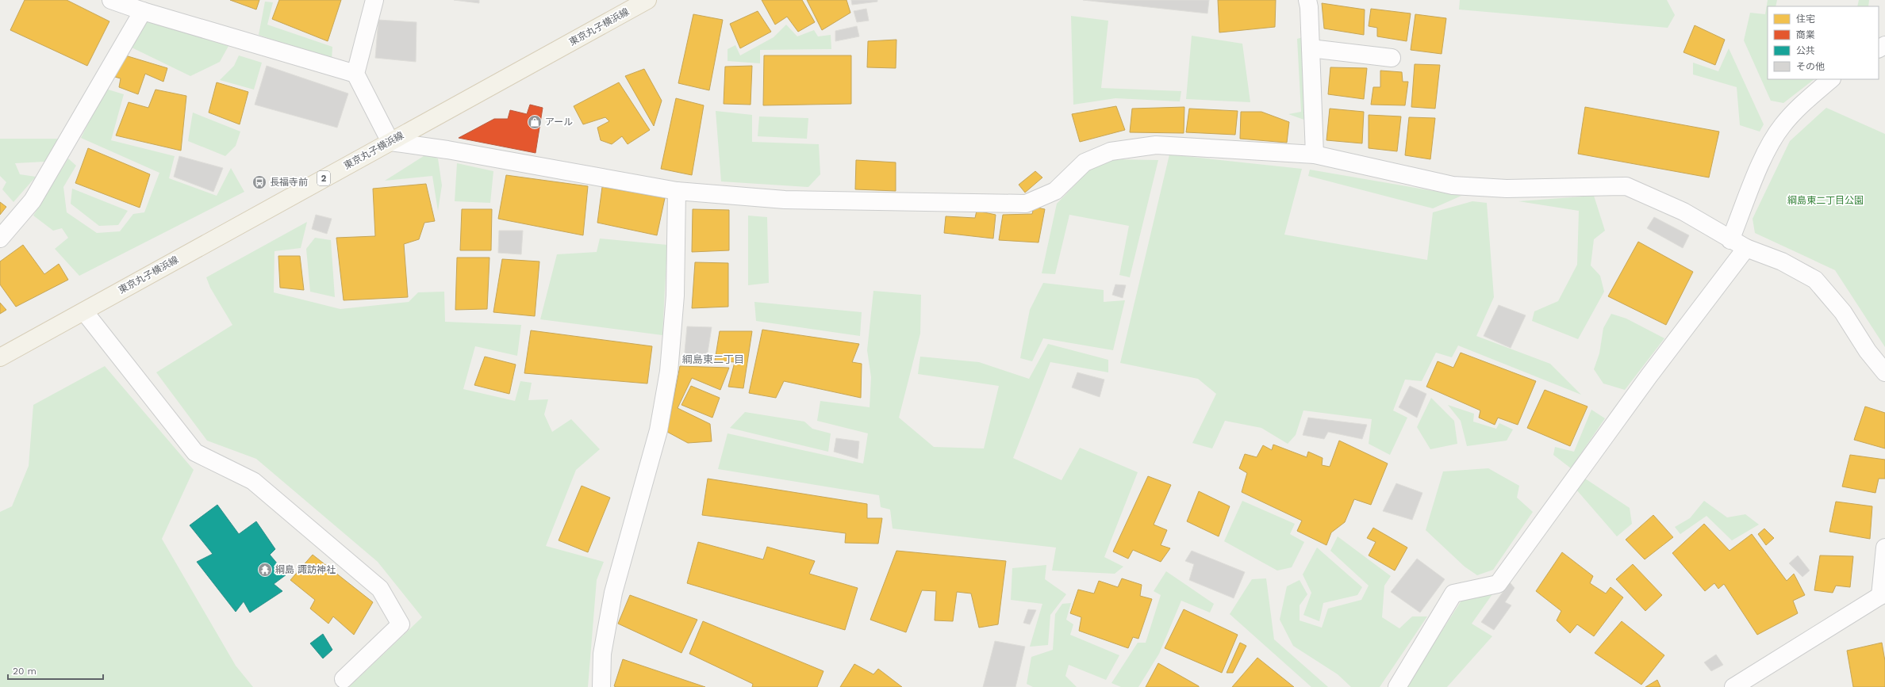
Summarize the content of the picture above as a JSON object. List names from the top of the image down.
{
  "streets": {
    "main road": ["東京丸子横浜線", "2"]
  },
  "districts": ["綱島東二丁目"],
  "parks": ["綱島東二丁目公園"],
  "places": {
    "shop": ["アール"],
    "bus stop": ["長福寺前"],
    "temple": ["綱島 諏訪神社"]
  },
  "legend": [
    "住宅",
    "商業",
    "公共",
    "その他"
  ],
  "scale_bar": "20 m"
}
